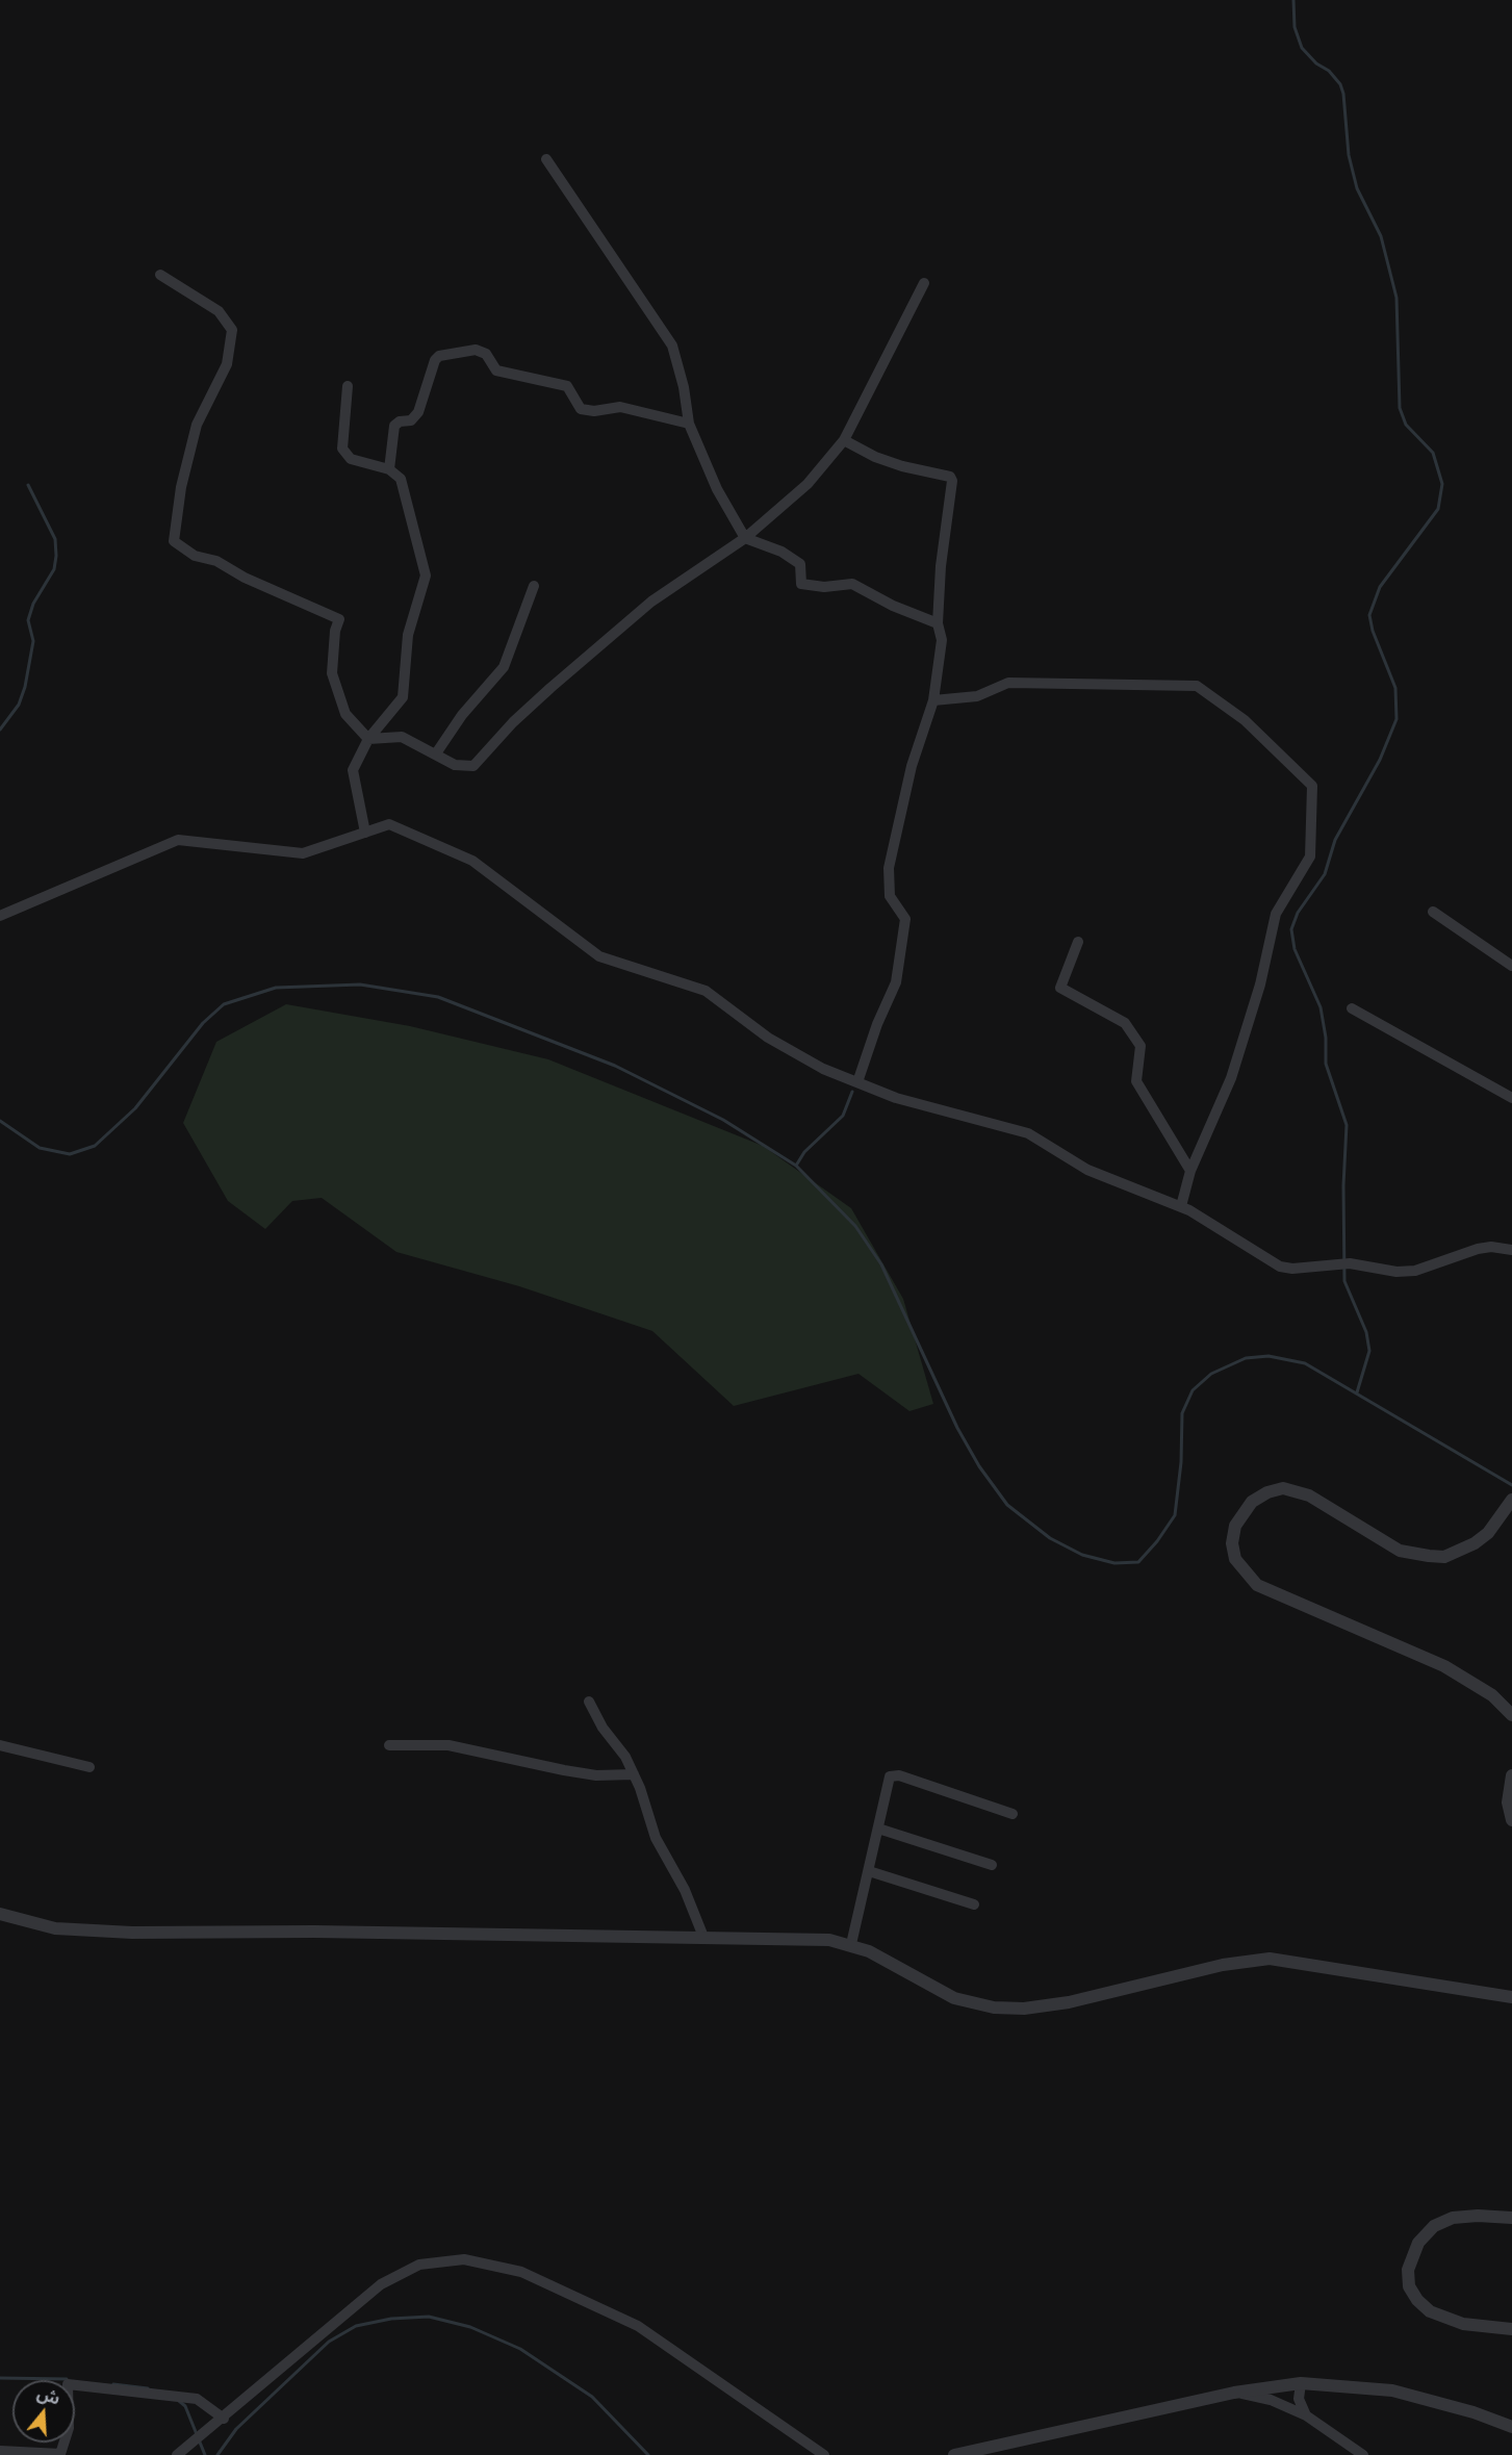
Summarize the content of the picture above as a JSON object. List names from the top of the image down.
{
  "north": "top"
}
